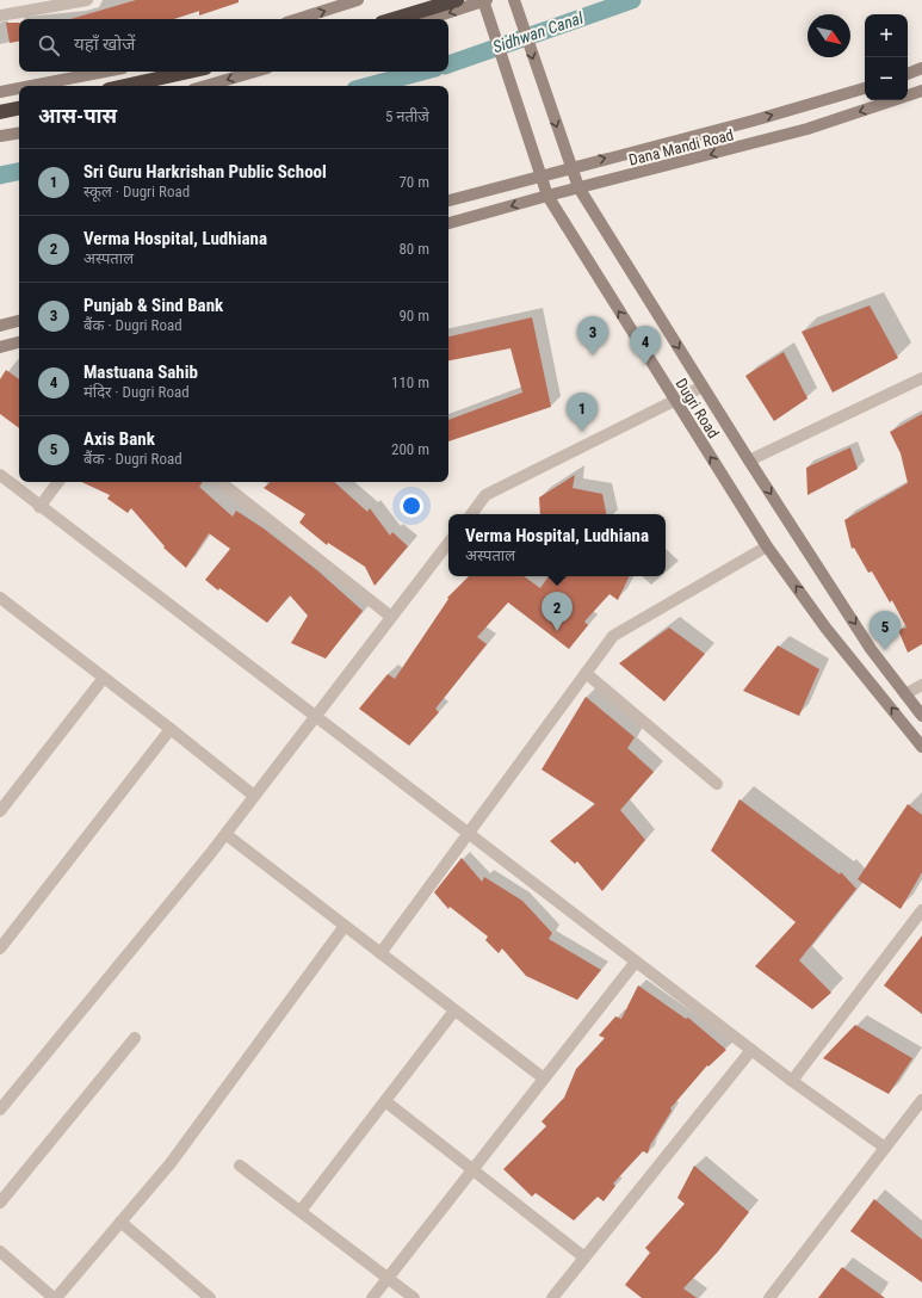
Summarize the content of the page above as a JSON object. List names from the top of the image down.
{
  "streets": {
    "street": ["Dana Mandi Road", "Dugri Road"]
  },
  "crossings": [
    ["Dana Mandi Road", "Dugri Road"]
  ],
  "water": ["Sidhwan Canal"],
  "north": "bottom right",
  "page": {
    "map_buttons": ["+", "−"],
    "search": "यहाँ खोजें",
    "heading": ["आस-पास", "5 नतीजे"],
    "list": [
      {
        "mark": "1",
        "name": "Sri Guru Harkrishan Public School",
        "note": "स्कूल · Dugri Road",
        "value": "70 m"
      },
      {
        "mark": "2",
        "name": "Verma Hospital, Ludhiana",
        "note": "अस्पताल",
        "value": "80 m"
      },
      {
        "mark": "3",
        "name": "Punjab & Sind Bank",
        "note": "बैंक · Dugri Road",
        "value": "90 m"
      },
      {
        "mark": "4",
        "name": "Mastuana Sahib",
        "note": "मंदिर · Dugri Road",
        "value": "110 m"
      },
      {
        "mark": "5",
        "name": "Axis Bank",
        "note": "बैंक · Dugri Road",
        "value": "200 m"
      }
    ],
    "pins": [
      "3",
      "4",
      "1",
      "2",
      "5"
    ],
    "popup": ["Verma Hospital, Ludhiana", "अस्पताल"]
  }
}
